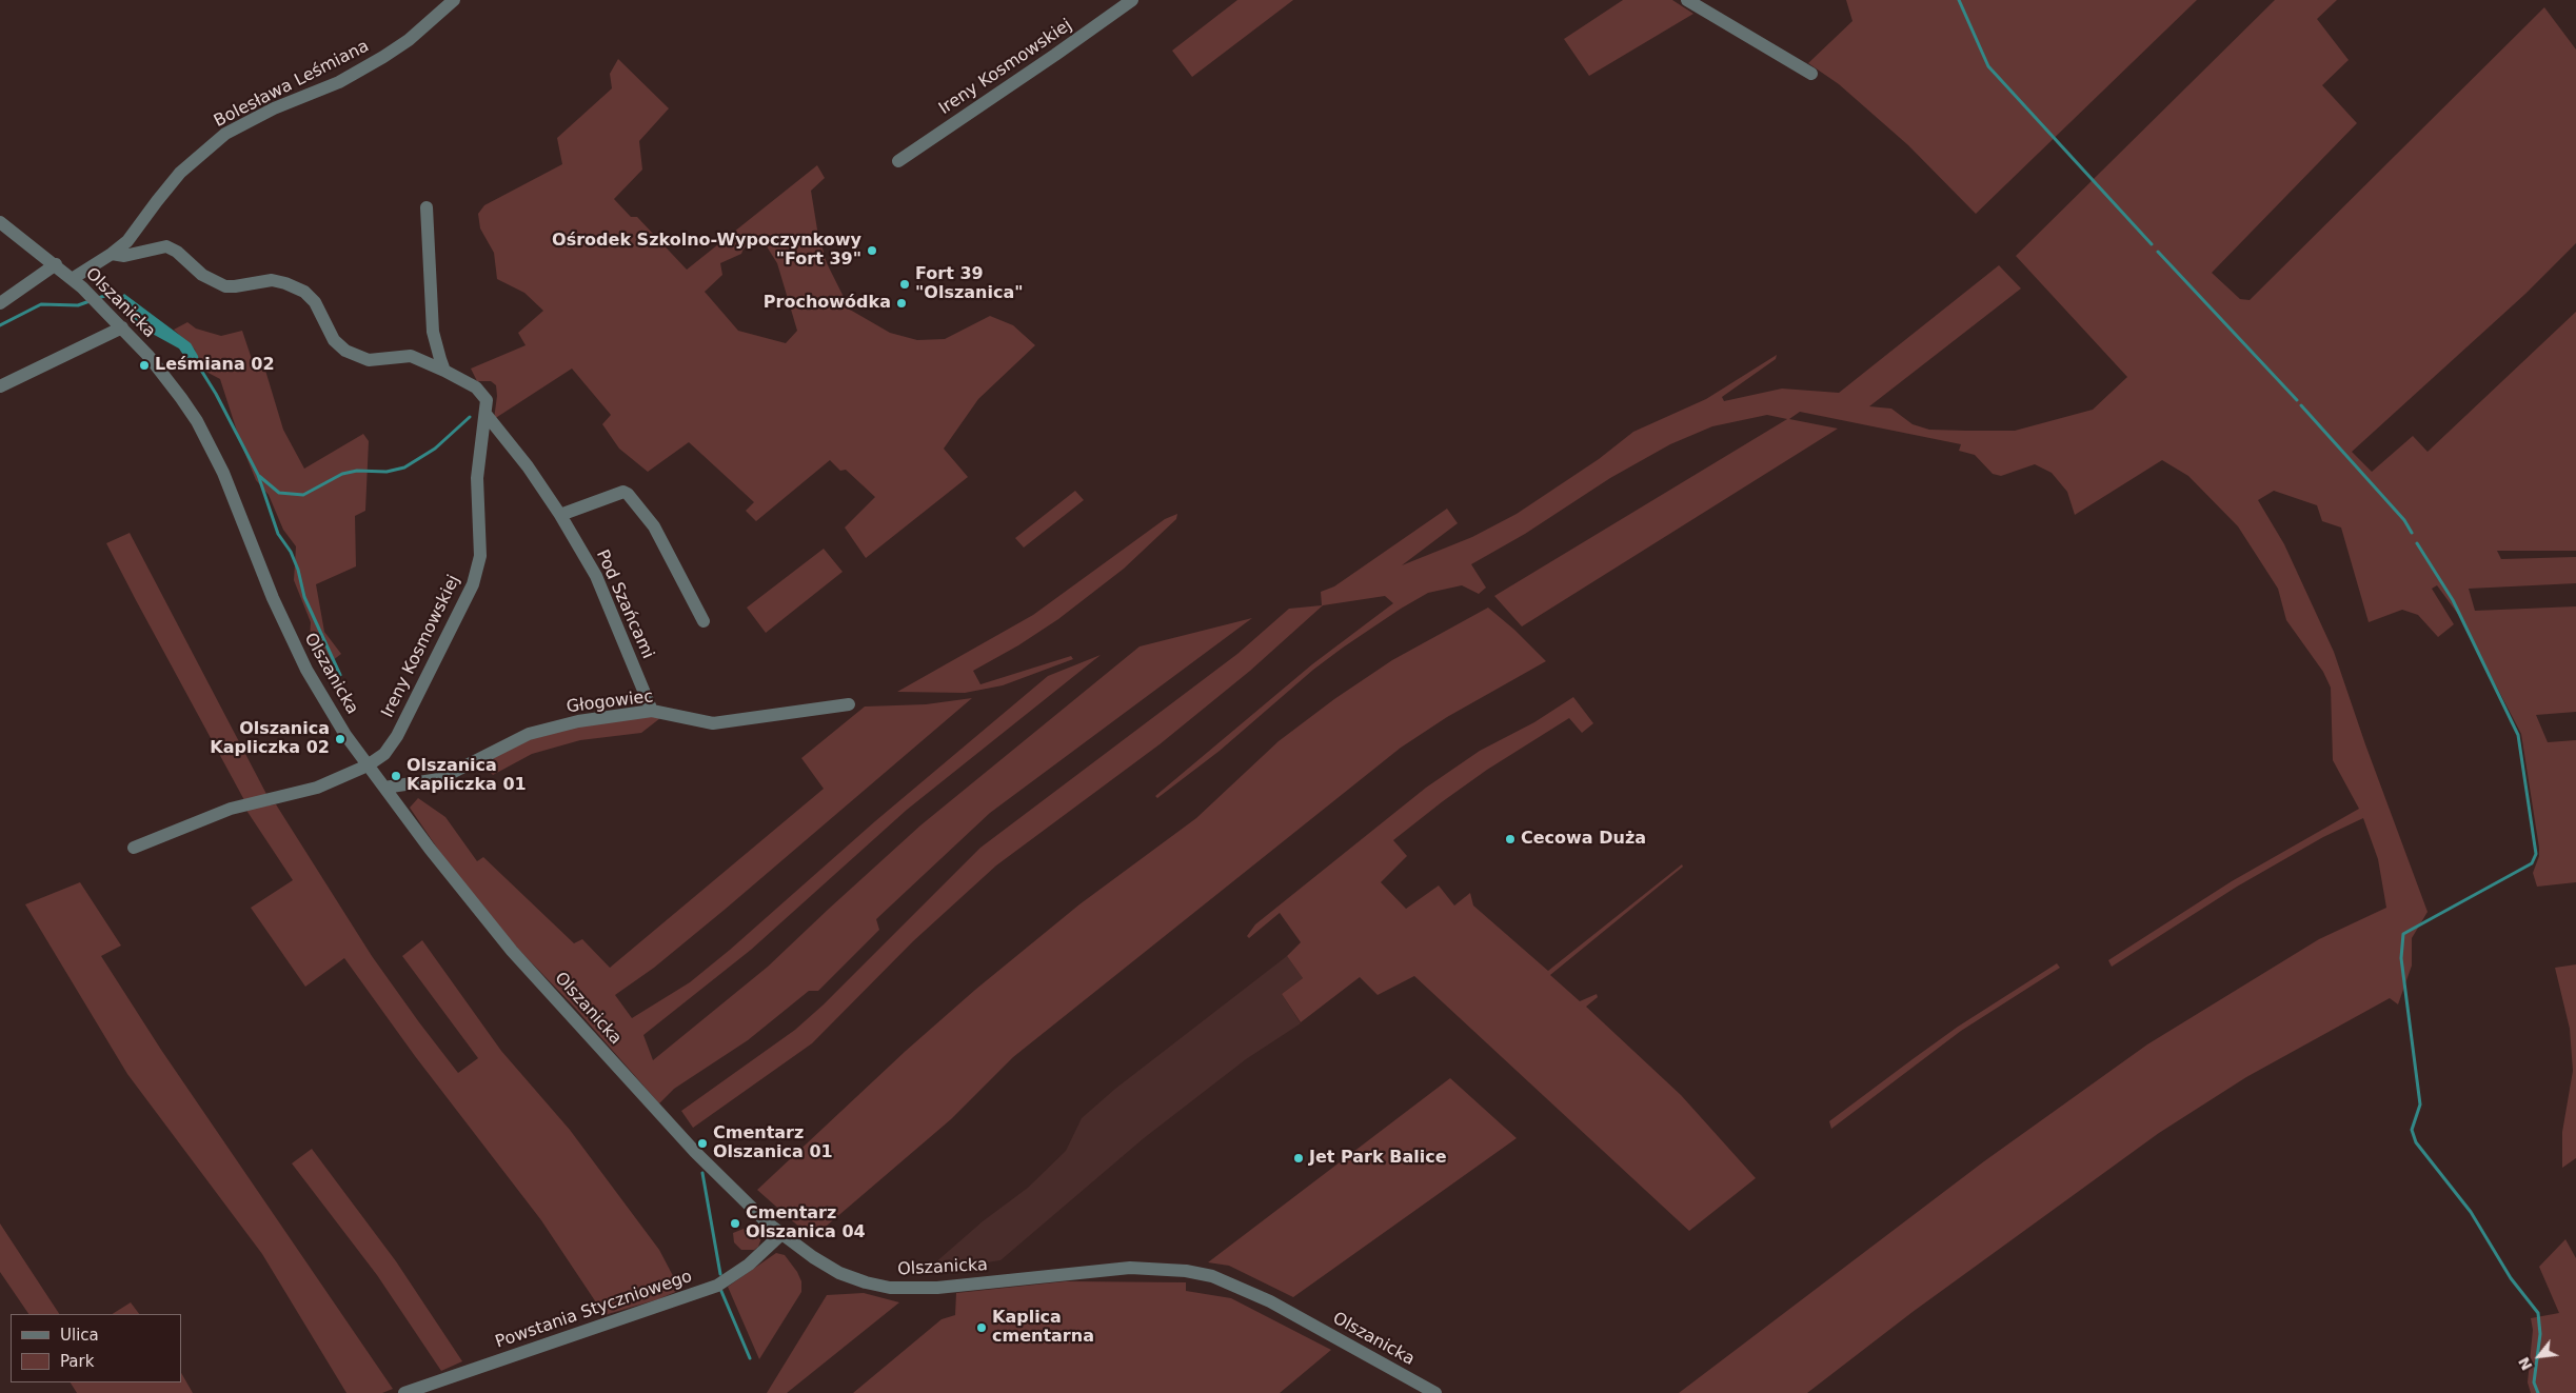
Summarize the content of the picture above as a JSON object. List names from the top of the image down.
{
  "streets": {
    "street": [
      "Ireny Kosmowskiej",
      "Bolesława Leśmiana",
      "Olszanicka",
      "Pod Szańcami",
      "Głogowiec",
      "Powstania Styczniowego"
    ]
  },
  "crossings": [
    ["Ireny Kosmowskiej", "Bolesława Leśmiana"],
    ["Ireny Kosmowskiej", "Olszanicka"],
    ["Ireny Kosmowskiej", "Pod Szańcami"],
    ["Bolesława Leśmiana", "Olszanicka"],
    ["Olszanicka", "Głogowiec"],
    ["Olszanicka", "Powstania Styczniowego"],
    ["Pod Szańcami", "Głogowiec"]
  ],
  "places": [
    "Ośrodek Szkolno-Wypoczynkowy \"Fort 39\"",
    "Fort 39 \"Olszanica\"",
    "Prochowódka",
    "Leśmiana 02",
    "Olszanica Kapliczka 02",
    "Olszanica Kapliczka 01",
    "Cecowa Duża",
    "Cmentarz Olszanica 01",
    "Jet Park Balice",
    "Cmentarz Olszanica 04",
    "Kaplica cmentarna"
  ],
  "legend": ["Ulica", "Park"],
  "north": "bottom left"
}
